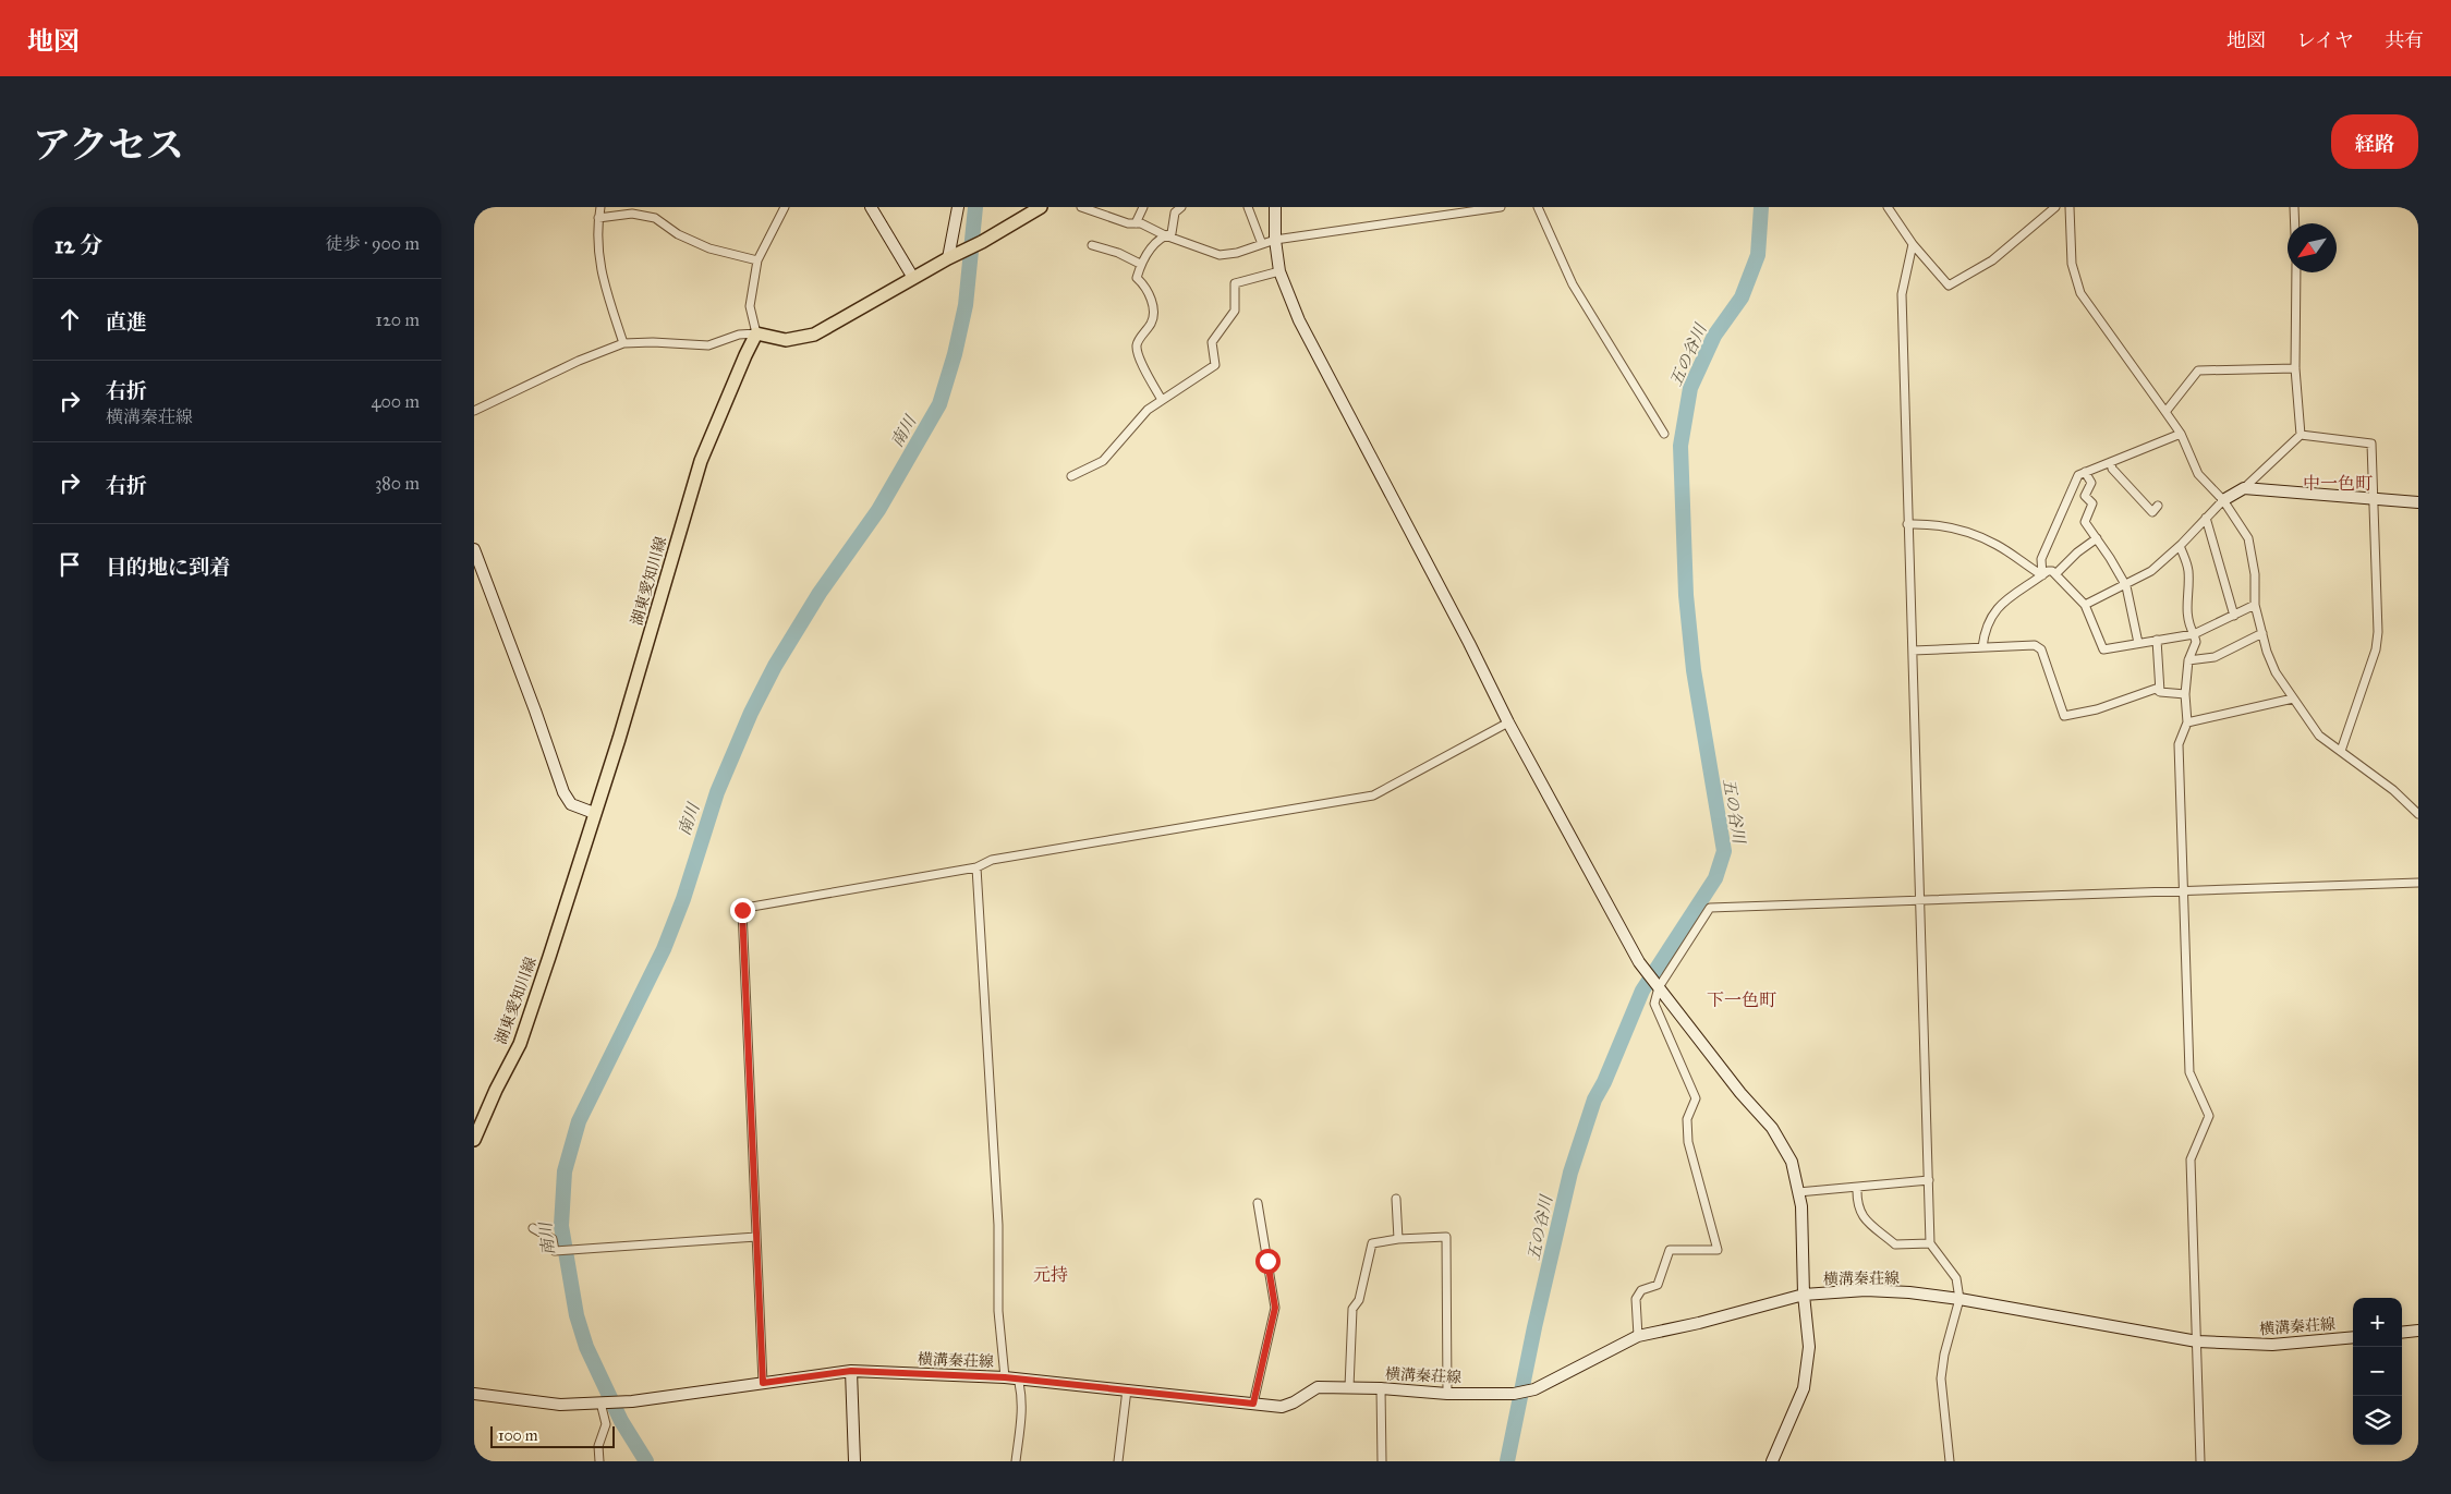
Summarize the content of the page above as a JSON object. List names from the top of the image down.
{
  "streets": {
    "main road": ["湖東愛知川線"],
    "street": ["横溝秦荘線"]
  },
  "districts": ["中一色町", "下一色町", "元持"],
  "water": ["五の谷川", "南川"],
  "scale_bar": "100 m",
  "north": "bottom left",
  "page": {
    "header": "地図",
    "nav": ["地図", "レイヤ", "共有"],
    "title": "アクセス",
    "buttons": "経路",
    "heading": ["12 分", "徒歩 · 900 m"],
    "list": [
      ["直進", "120 m"],
      ["右折", "横溝秦荘線", "400 m"],
      ["右折", "380 m"],
      "目的地に到着"
    ],
    "map_buttons": ["+", "−"],
    "scale": "100 m"
  }
}
